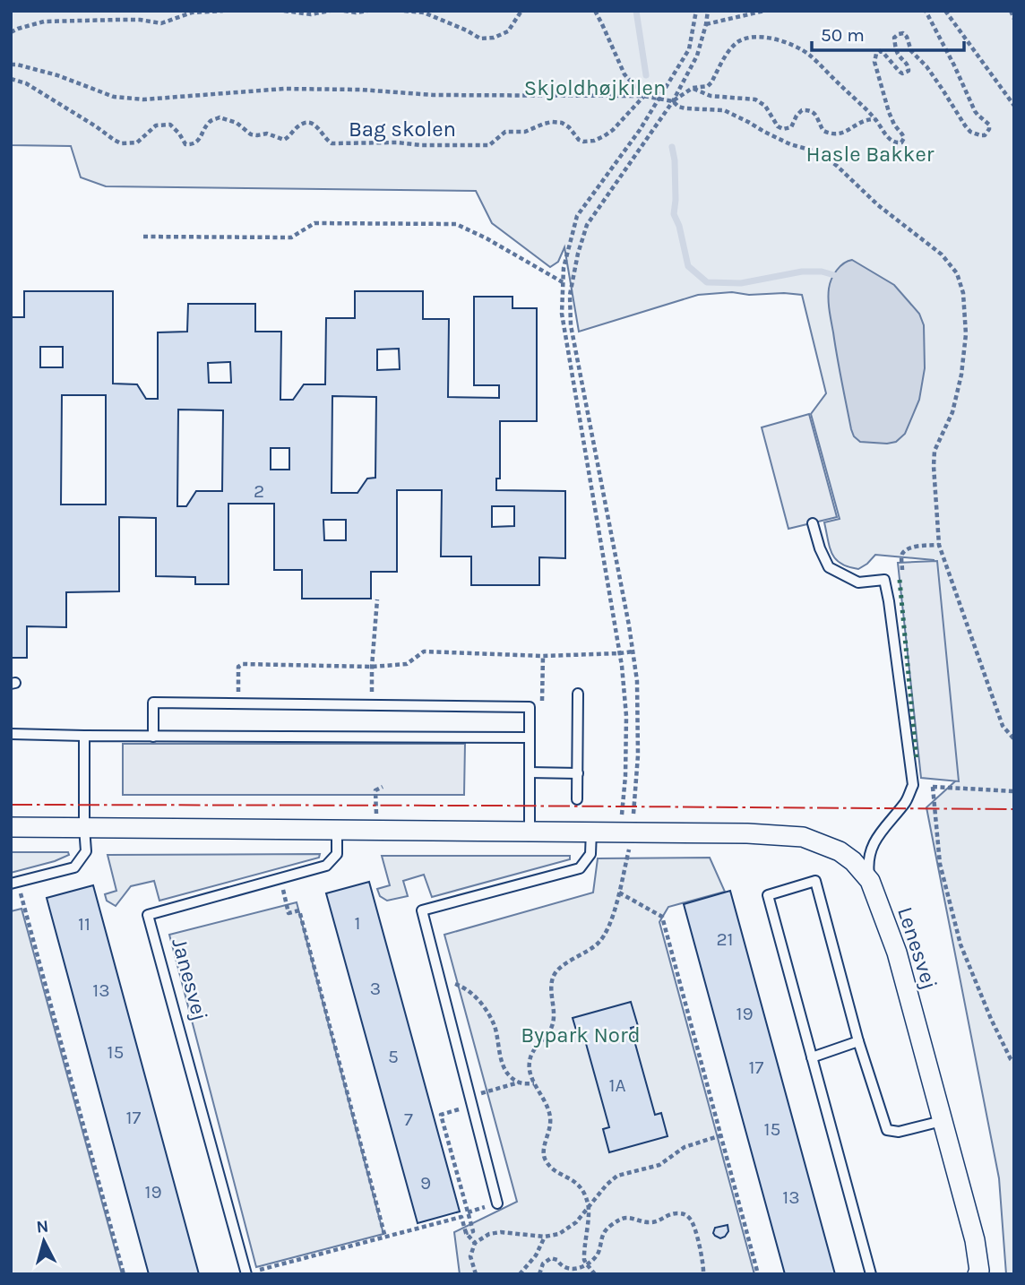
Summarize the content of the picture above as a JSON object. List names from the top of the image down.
{
  "streets": {
    "street": ["Lenesvej"],
    "lane": ["Janesvej"],
    "path": ["Bag skolen"]
  },
  "parks": ["Skjoldhøjkilen", "Hasle Bakker", "Bypark Nord"],
  "house_numbers": [
    "2",
    "1",
    "11",
    "21",
    "3",
    "13",
    "19",
    "15",
    "5",
    "17",
    "1A",
    "17",
    "7",
    "15",
    "9",
    "19",
    "13"
  ],
  "scale_bar": "50 m",
  "north": "top"
}
